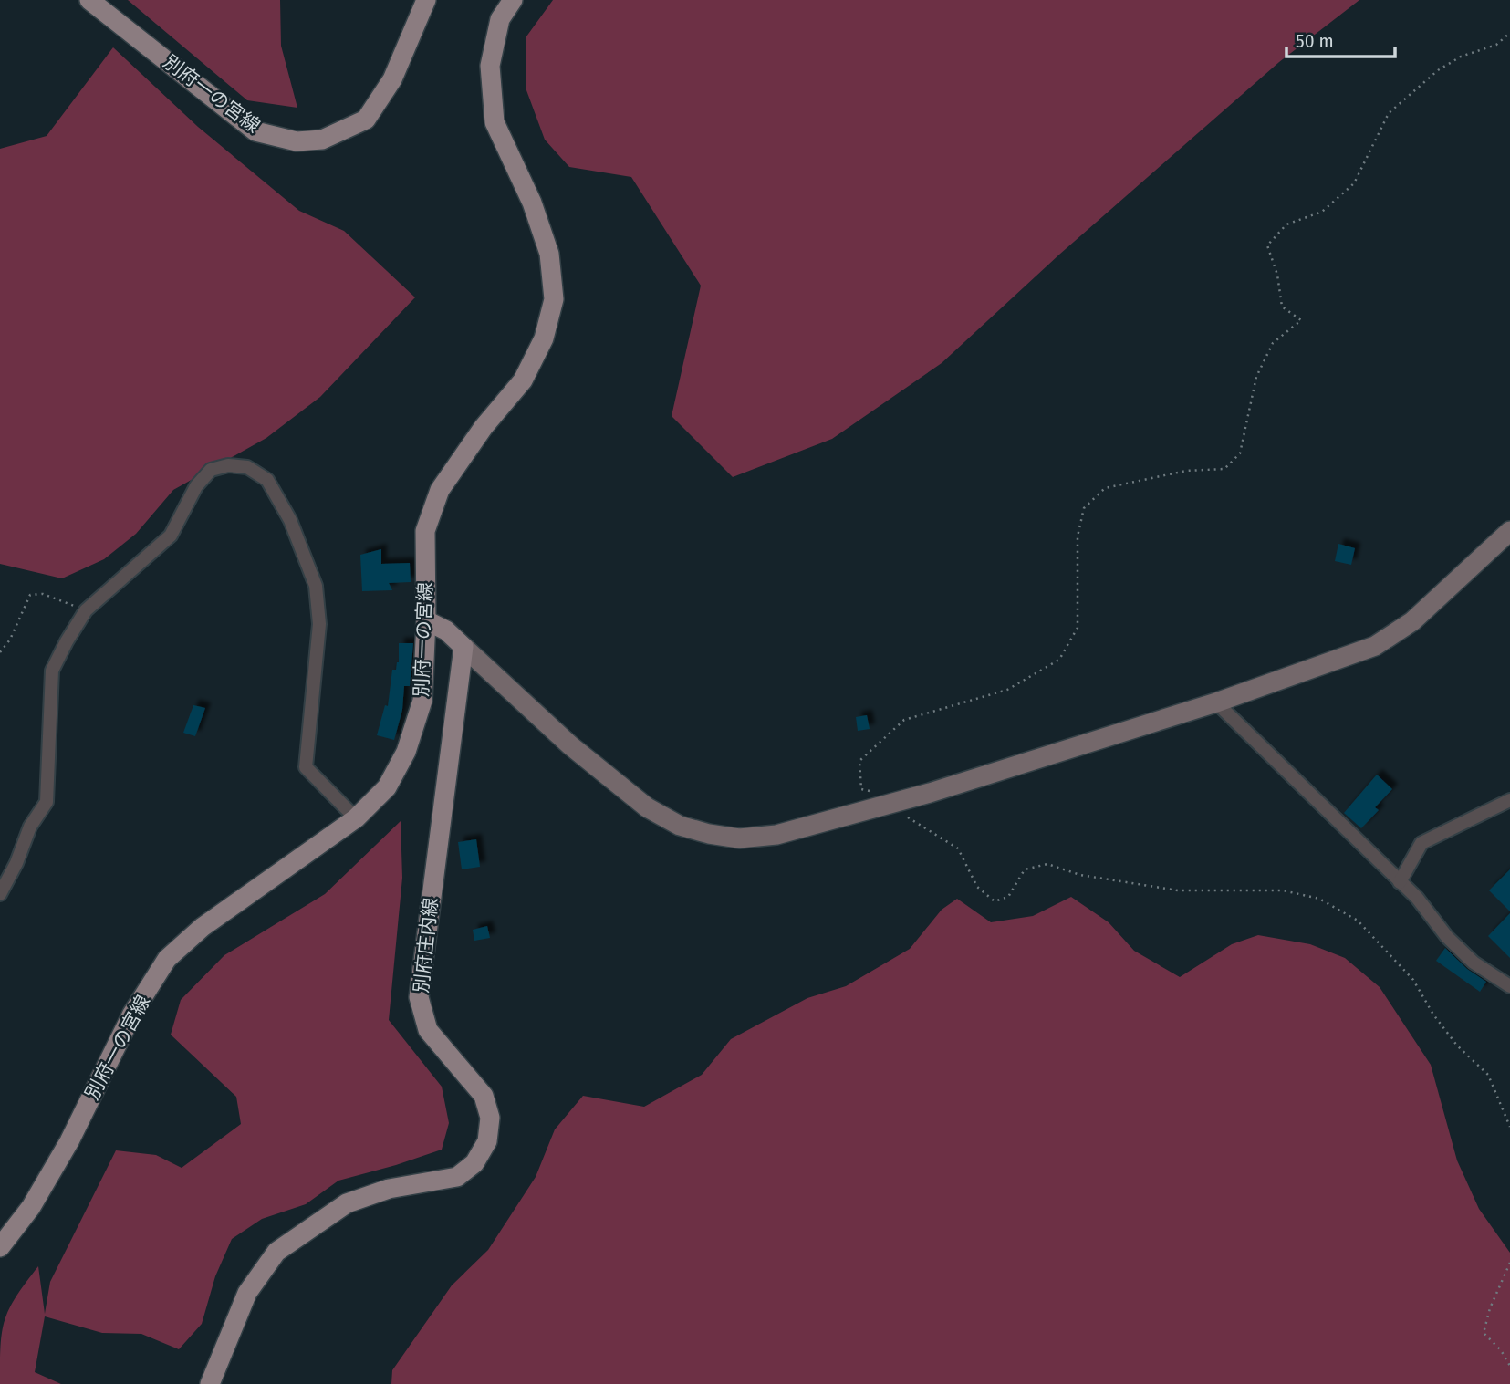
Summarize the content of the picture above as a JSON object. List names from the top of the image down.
{
  "streets": {
    "main road": ["別府一の宮線", "別府庄内線"]
  },
  "scale_bar": "50 m"
}
